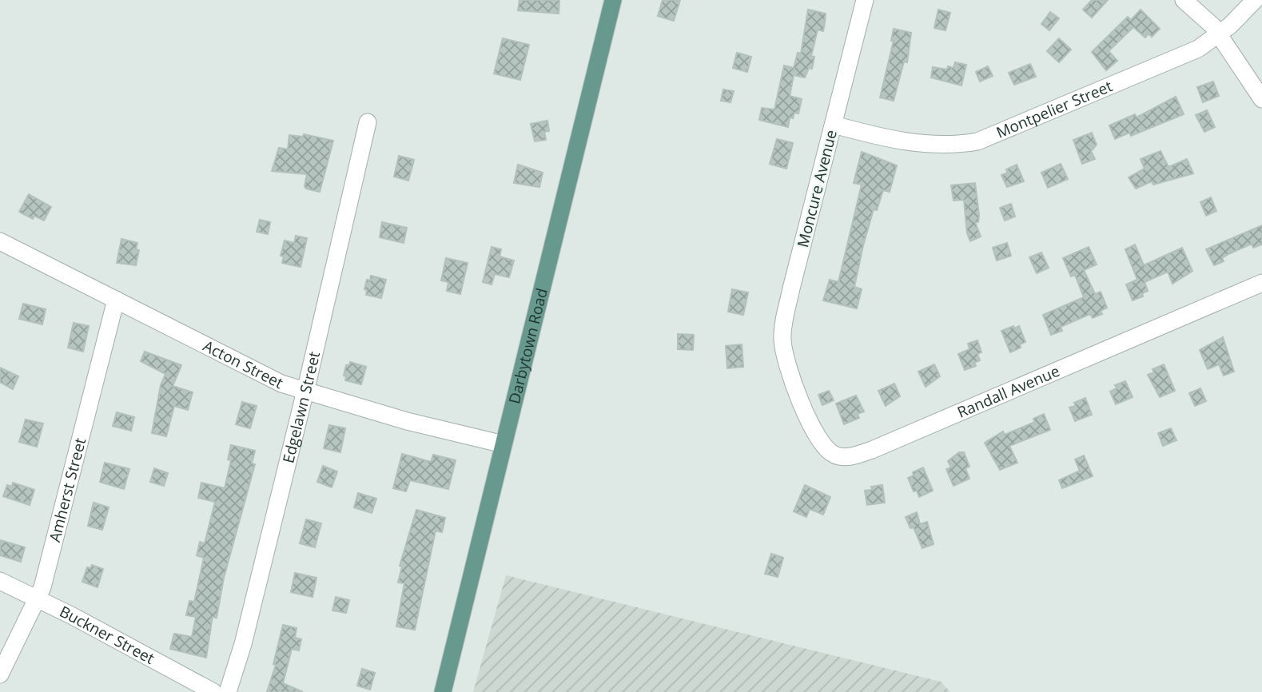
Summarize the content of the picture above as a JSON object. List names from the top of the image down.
{
  "streets": {
    "main road": ["Darbytown Road"],
    "street": [
      "Montpelier Street",
      "Moncure Avenue",
      "Acton Street",
      "Randall Avenue",
      "Edgelawn Street",
      "Amherst Street",
      "Buckner Street"
    ]
  },
  "crossings": [
    ["Montpelier Street", "Moncure Avenue"],
    ["Moncure Avenue", "Randall Avenue"],
    ["Darbytown Road", "Acton Street"],
    ["Acton Street", "Edgelawn Street"],
    ["Acton Street", "Amherst Street"],
    ["Amherst Street", "Buckner Street"]
  ]
}
